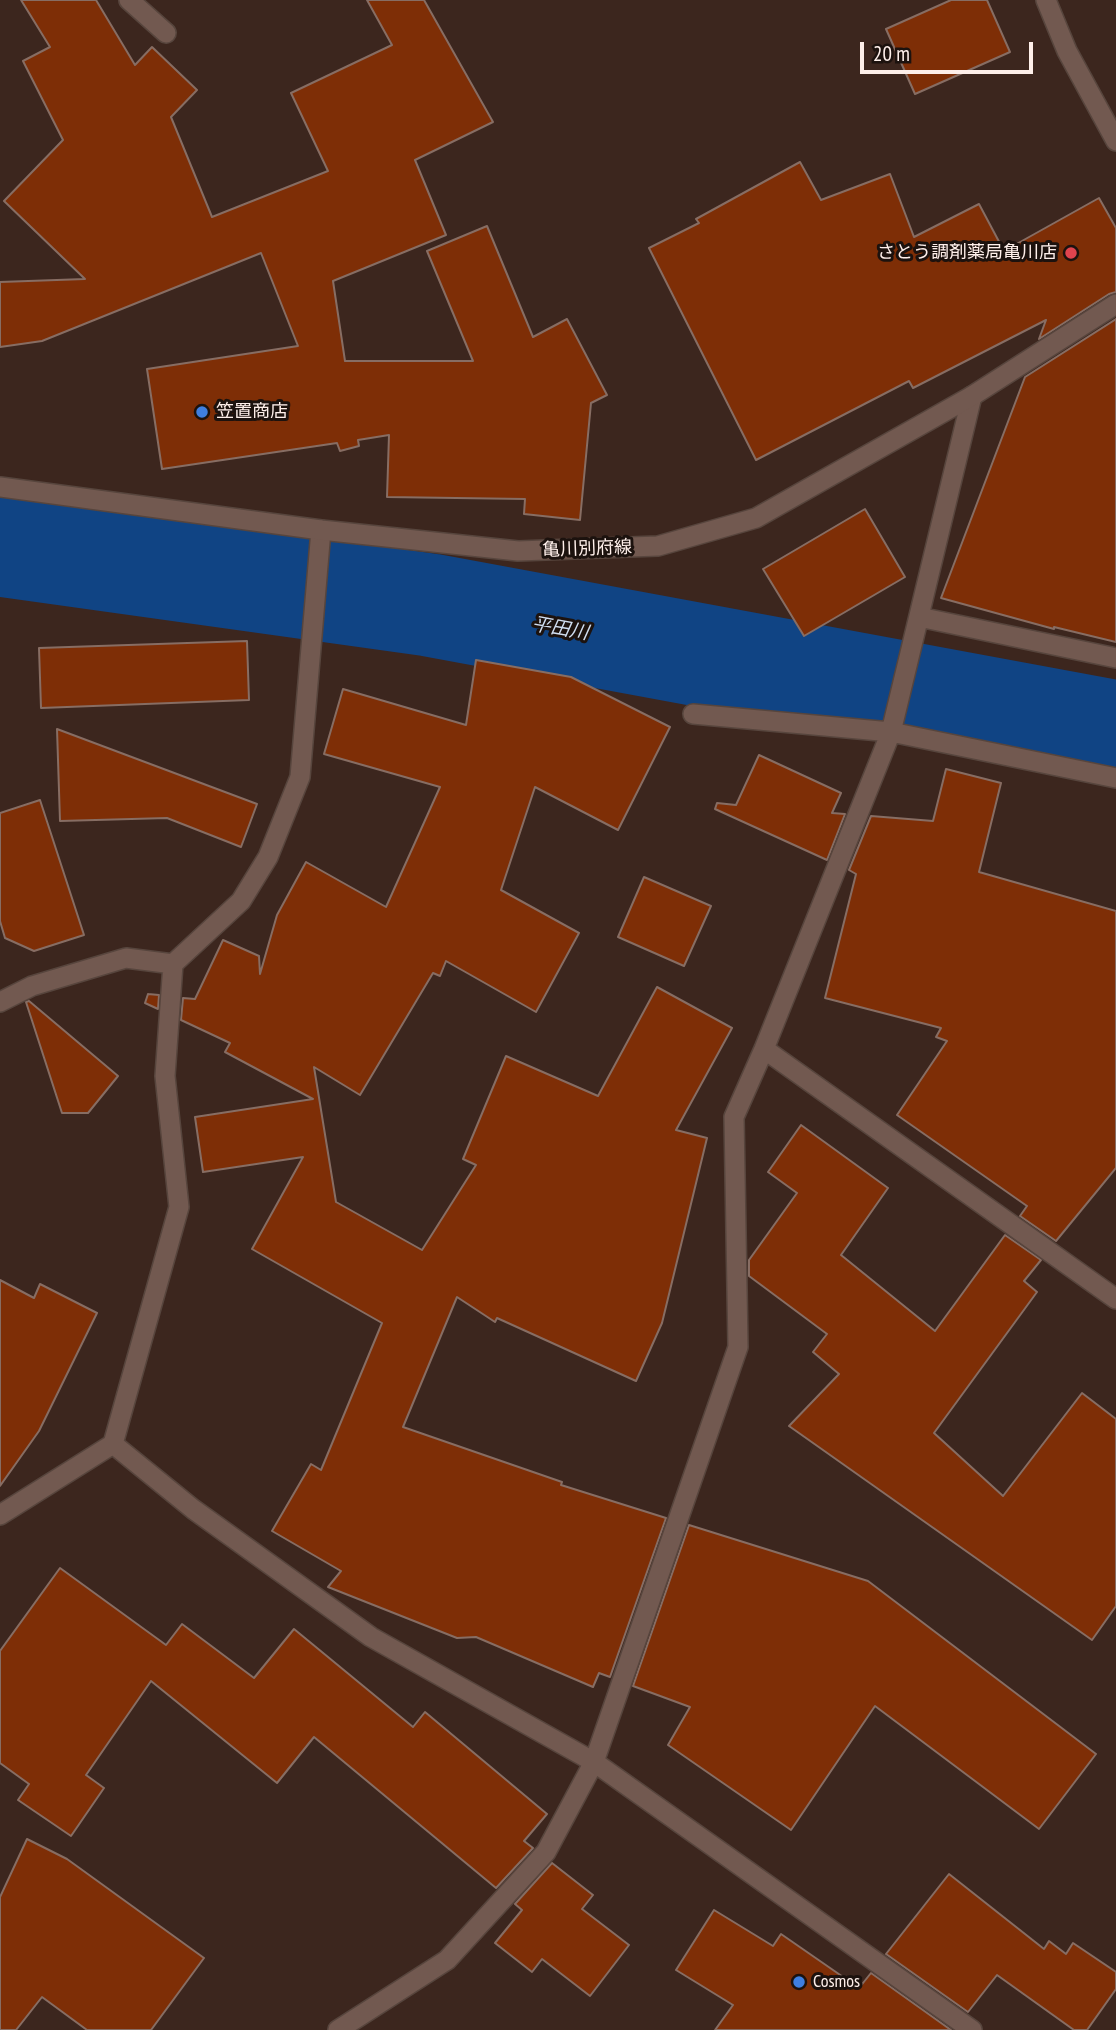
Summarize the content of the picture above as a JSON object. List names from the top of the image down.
{
  "streets": {
    "street": ["亀川別府線"]
  },
  "water": ["平田川"],
  "places": ["さとう調剤薬局亀川店", "笠置商店", "Cosmos"],
  "scale_bar": "20 m"
}
